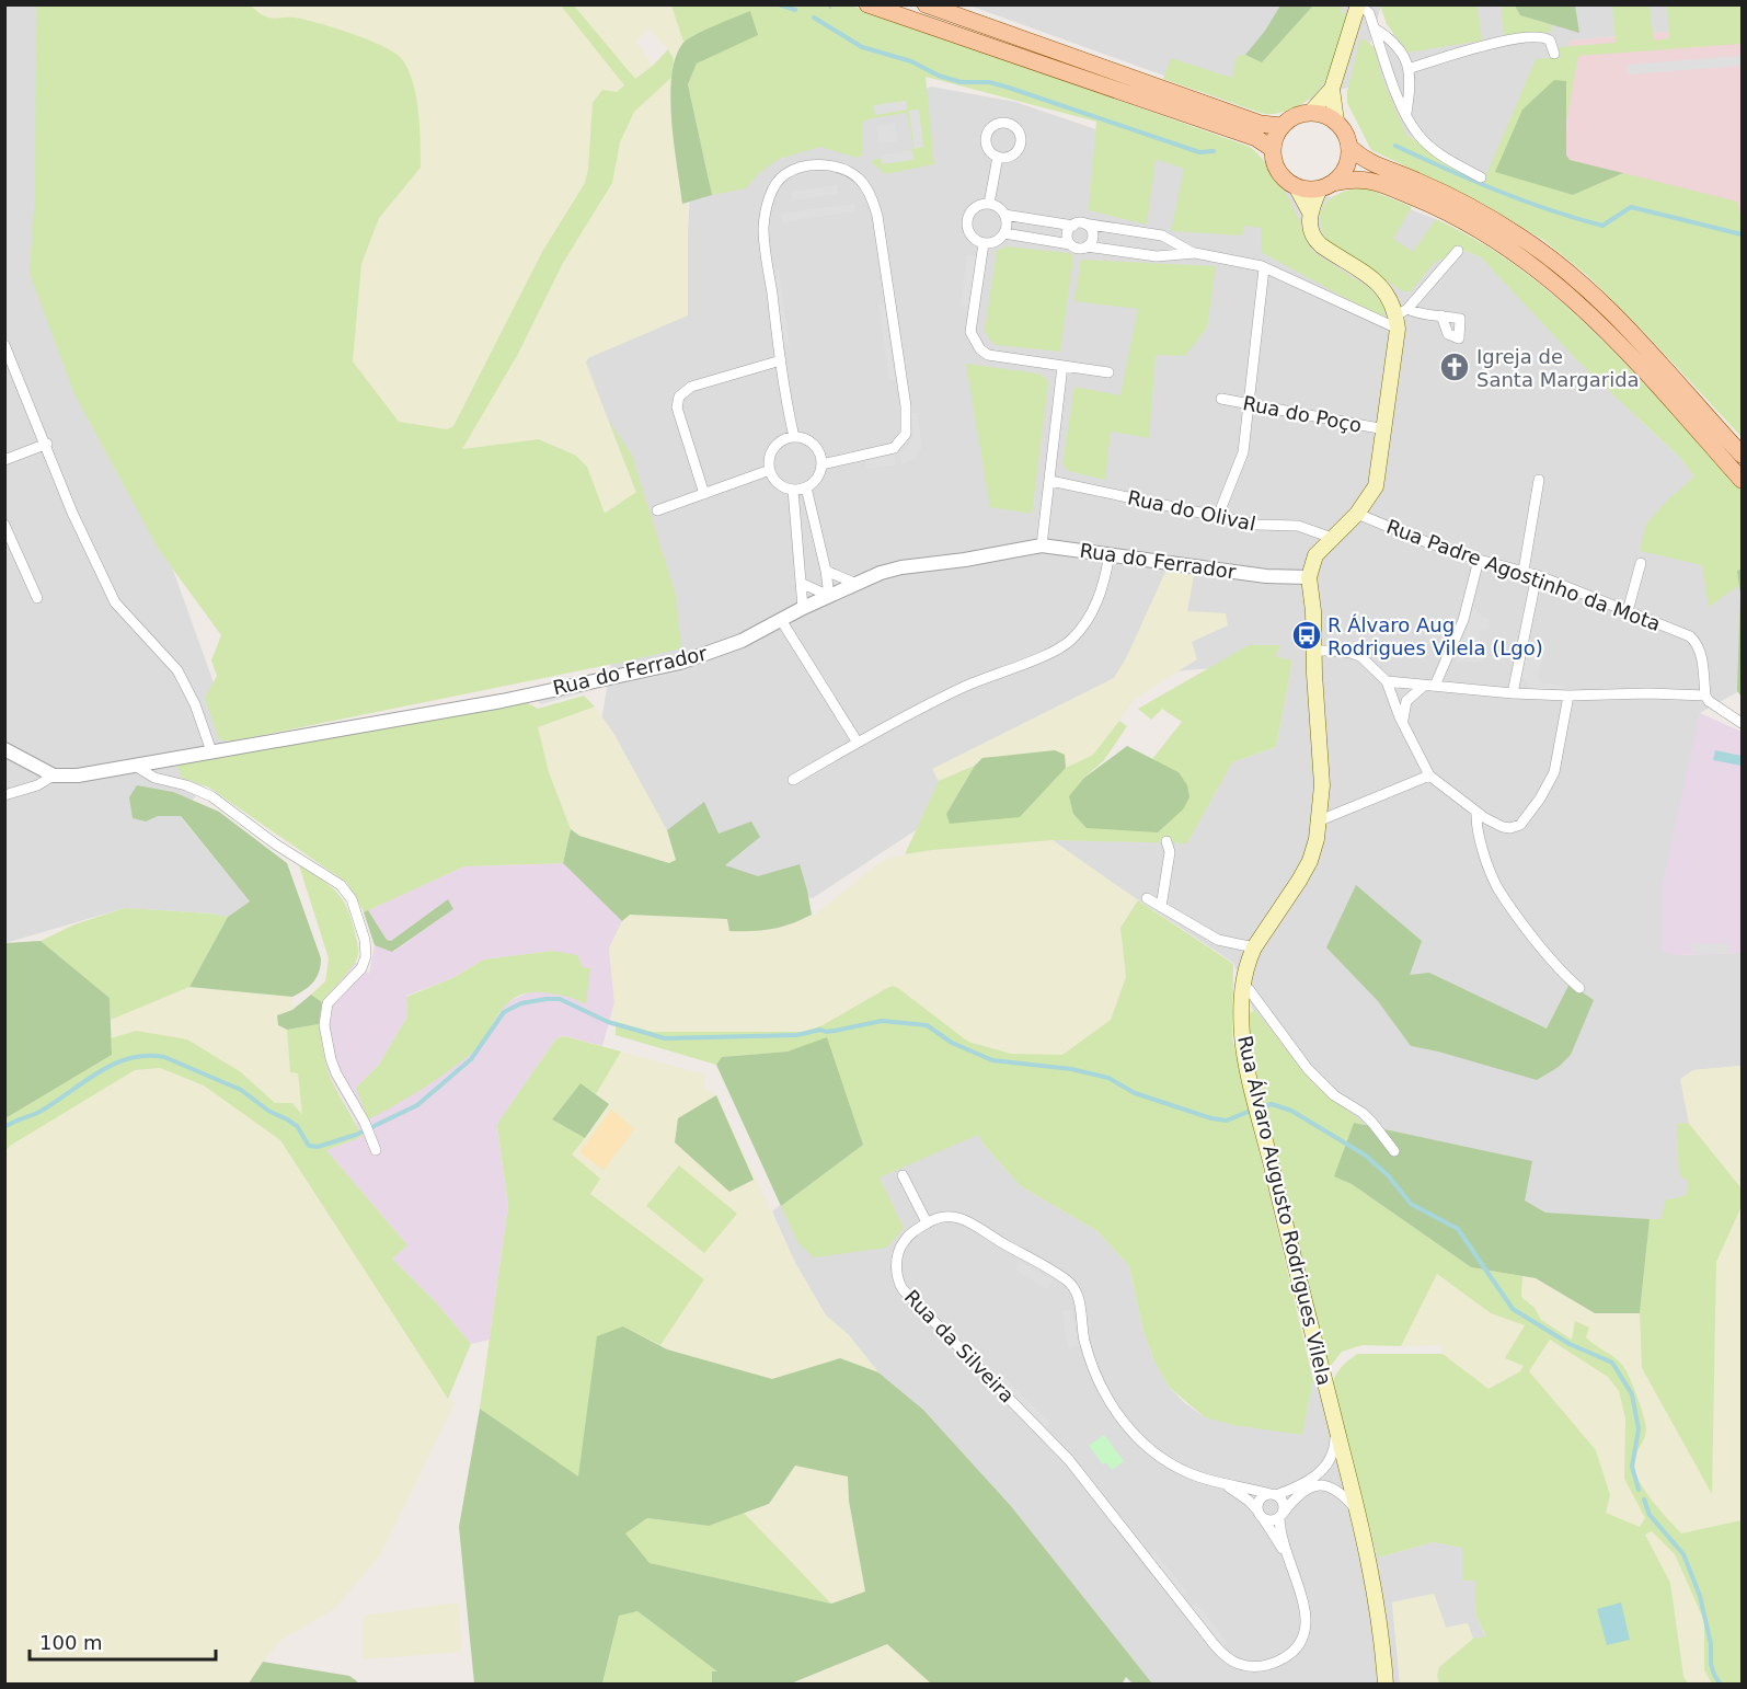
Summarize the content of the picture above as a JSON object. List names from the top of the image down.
{
  "streets": {
    "main road": ["Rua Álvaro Augusto Rodrigues Vilela"],
    "street": [
      "Rua do Poço",
      "Rua do Olival",
      "Rua do Ferrador",
      "Rua Padre Agostinho da Mota",
      "Rua da Silveira"
    ]
  },
  "crossings": [
    ["Rua do Poço", "Rua Álvaro Augusto Rodrigues Vilela"],
    ["Rua do Olival", "Rua Álvaro Augusto Rodrigues Vilela"],
    ["Rua do Ferrador", "Rua Álvaro Augusto Rodrigues Vilela"],
    ["Rua Padre Agostinho da Mota", "Rua Álvaro Augusto Rodrigues Vilela"]
  ],
  "places": {
    "church": ["Igreja de Santa Margarida"],
    "bus stop": ["R Álvaro Aug Rodrigues Vilela (Lgo)"]
  },
  "scale_bar": "100 m"
}
